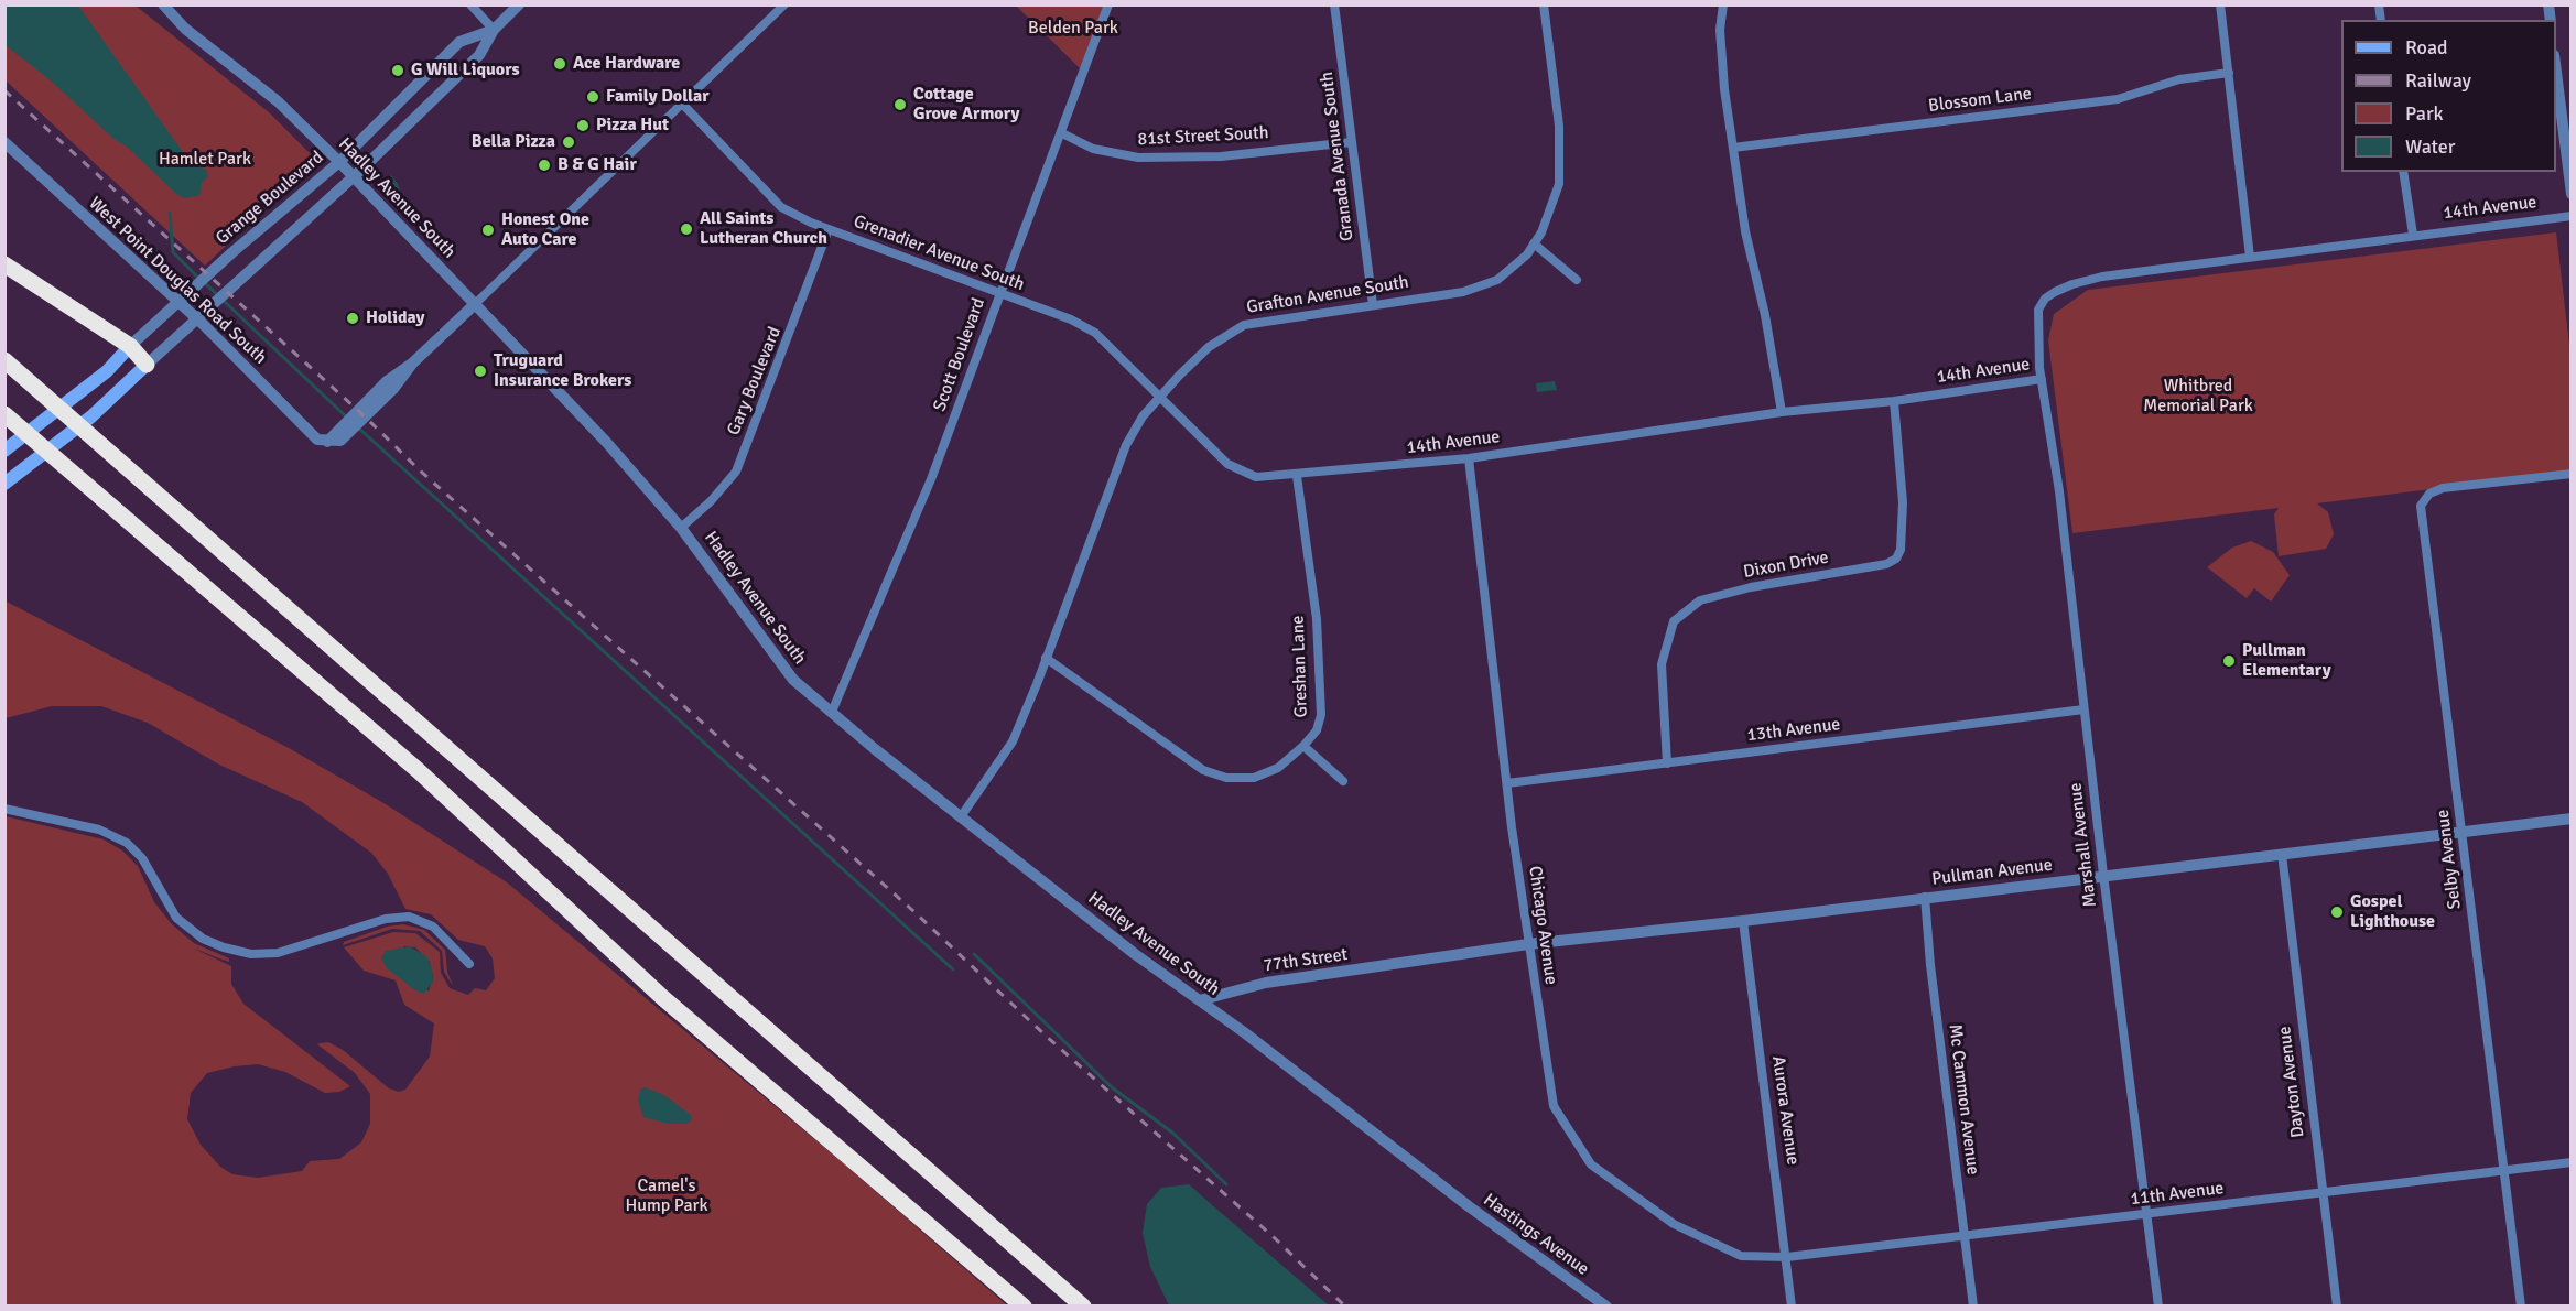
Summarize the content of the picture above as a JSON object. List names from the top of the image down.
{
  "streets": {
    "street": [
      "Blossom Lane",
      "81st Street South",
      "Granada Avenue South",
      "Grange Boulevard",
      "Hadley Avenue South",
      "14th Avenue",
      "Grenadier Avenue South",
      "West Point Douglas Road South",
      "Grafton Avenue South",
      "Scott Boulevard",
      "Gary Boulevard",
      "Dixon Drive",
      "Greshan Lane",
      "13th Avenue",
      "Marshall Avenue",
      "Selby Avenue",
      "Pullman Avenue",
      "Chicago Avenue",
      "77th Street",
      "Dayton Avenue",
      "Mc Cammon Avenue",
      "Aurora Avenue",
      "11th Avenue",
      "Hastings Avenue"
    ]
  },
  "crossings": [
    ["81st Street South", "Granada Avenue South"],
    ["81st Street South", "Scott Boulevard"],
    ["Granada Avenue South", "Grafton Avenue South"],
    ["Grange Boulevard", "Hadley Avenue South"],
    ["Hadley Avenue South", "West Point Douglas Road South"],
    ["Hadley Avenue South", "Grafton Avenue South"],
    ["Hadley Avenue South", "Scott Boulevard"],
    ["Hadley Avenue South", "Gary Boulevard"],
    ["Hadley Avenue South", "77th Street"],
    ["Hadley Avenue South", "Hastings Avenue"],
    ["14th Avenue", "Grenadier Avenue South"],
    ["14th Avenue", "Dixon Drive"],
    ["14th Avenue", "Greshan Lane"],
    ["14th Avenue", "Marshall Avenue"],
    ["14th Avenue", "Chicago Avenue"],
    ["Grenadier Avenue South", "Grafton Avenue South"],
    ["Grenadier Avenue South", "Scott Boulevard"],
    ["Grenadier Avenue South", "Gary Boulevard"],
    ["Grenadier Avenue South", "Greshan Lane"],
    ["Grafton Avenue South", "Greshan Lane"],
    ["Dixon Drive", "13th Avenue"],
    ["13th Avenue", "Marshall Avenue"],
    ["13th Avenue", "Chicago Avenue"],
    ["Marshall Avenue", "Pullman Avenue"],
    ["Marshall Avenue", "11th Avenue"],
    ["Selby Avenue", "Pullman Avenue"],
    ["Selby Avenue", "11th Avenue"],
    ["Pullman Avenue", "Chicago Avenue"],
    ["Pullman Avenue", "77th Street"],
    ["Pullman Avenue", "Dayton Avenue"],
    ["Pullman Avenue", "Mc Cammon Avenue"],
    ["Pullman Avenue", "Aurora Avenue"],
    ["Chicago Avenue", "Aurora Avenue"],
    ["Chicago Avenue", "11th Avenue"],
    ["Dayton Avenue", "11th Avenue"],
    ["Mc Cammon Avenue", "11th Avenue"],
    ["Aurora Avenue", "11th Avenue"]
  ],
  "parks": [
    "Belden Park",
    "Hamlet Park",
    "Whitbred Memorial Park",
    "Camel's Hump Park"
  ],
  "places": [
    "Ace Hardware",
    "G Will Liquors",
    "Family Dollar",
    "Cottage Grove Armory",
    "Pizza Hut",
    "Bella Pizza",
    "B & G Hair",
    "All Saints Lutheran Church",
    "Honest One Auto Care",
    "Holiday",
    "Truguard Insurance Brokers",
    "Pullman Elementary",
    "Gospel Lighthouse"
  ],
  "legend": [
    "Road",
    "Railway",
    "Park",
    "Water"
  ]
}
